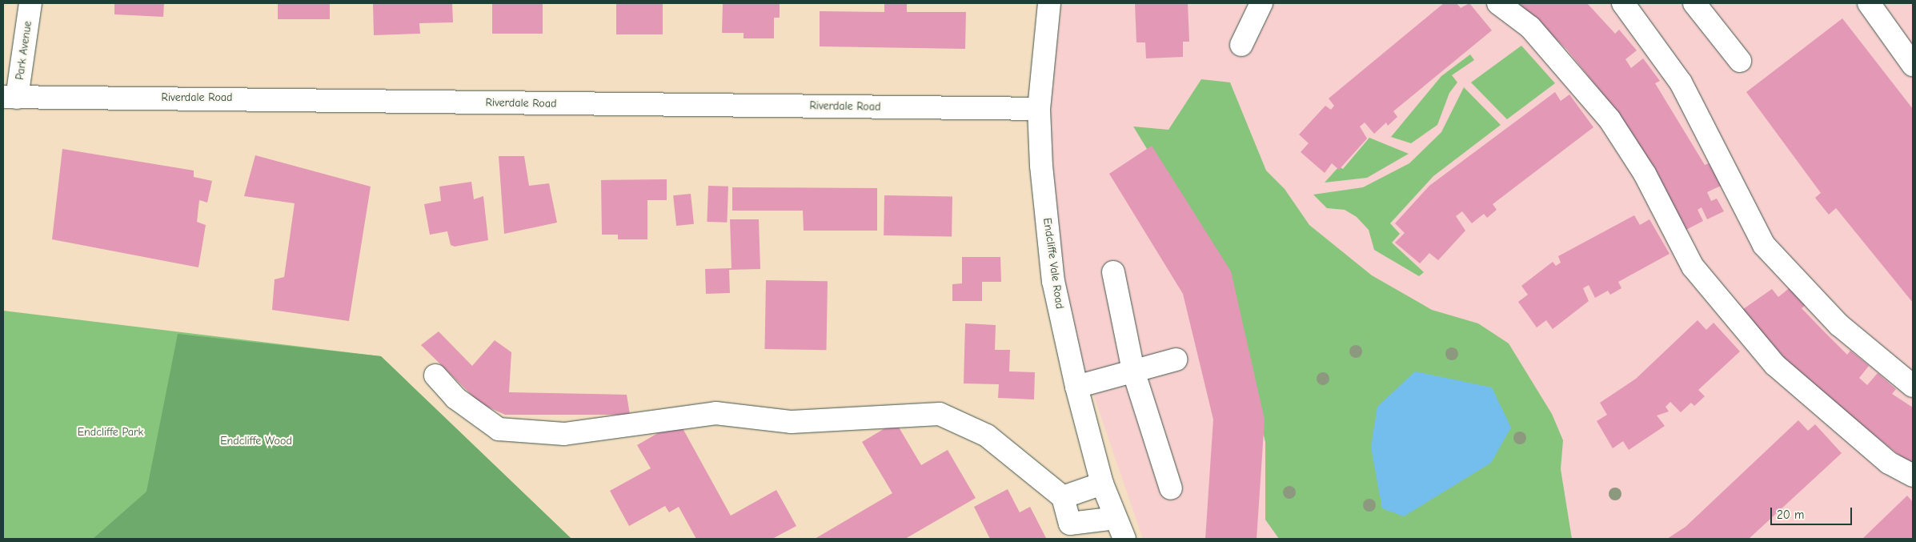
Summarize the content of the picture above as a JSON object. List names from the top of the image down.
{
  "streets": {
    "street": ["Park Avenue", "Riverdale Road", "Endcliffe Vale Road"]
  },
  "crossings": [
    ["Park Avenue", "Riverdale Road"],
    ["Riverdale Road", "Endcliffe Vale Road"]
  ],
  "parks": ["Endcliffe Park", "Endcliffe Wood"],
  "scale_bar": "20 m"
}
